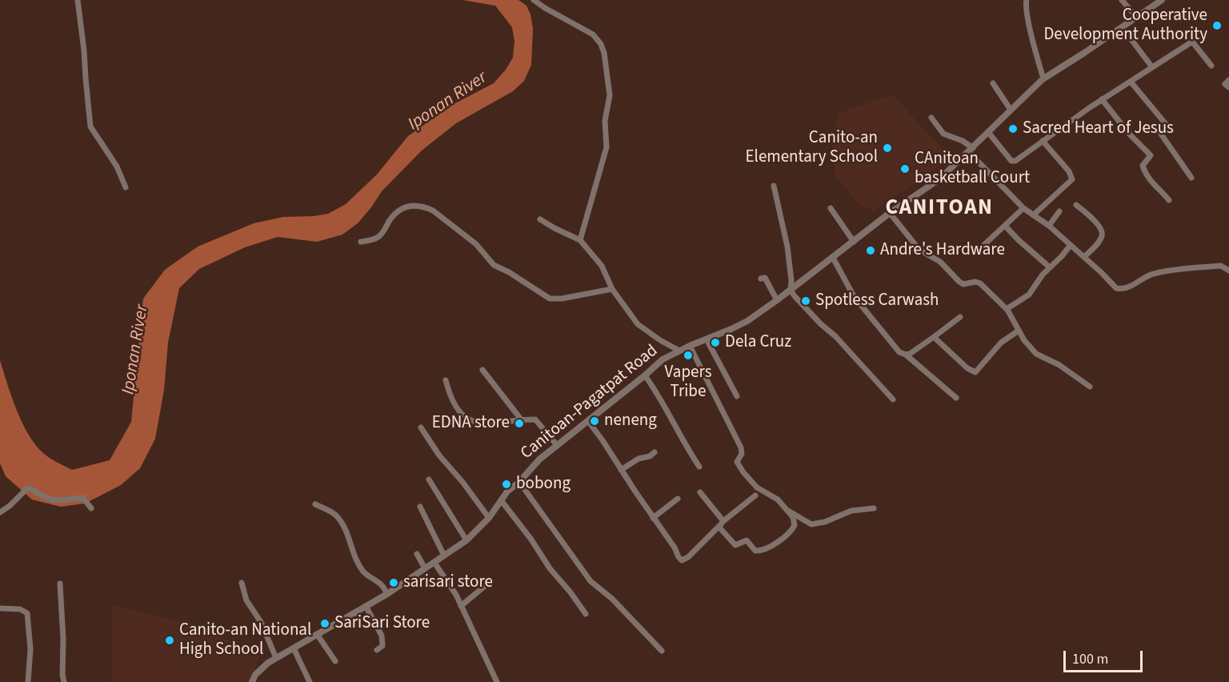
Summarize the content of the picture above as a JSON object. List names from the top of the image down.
{
  "streets": {
    "street": ["Canitoan-Pagatpat Road"]
  },
  "districts": ["CANITOAN"],
  "water": ["Iponan River"],
  "places": [
    "Cooperative Development Authority",
    "Sacred Heart of Jesus",
    "Canito-an Elementary School",
    "CAnitoan basketball Court",
    "Andre's Hardware",
    "Spotless Carwash",
    "Dela Cruz",
    "Vapers Tribe",
    "neneng",
    "EDNA store",
    "bobong",
    "sarisari store",
    "SariSari Store",
    "Canito-an National High School"
  ],
  "scale_bar": "100 m"
}
